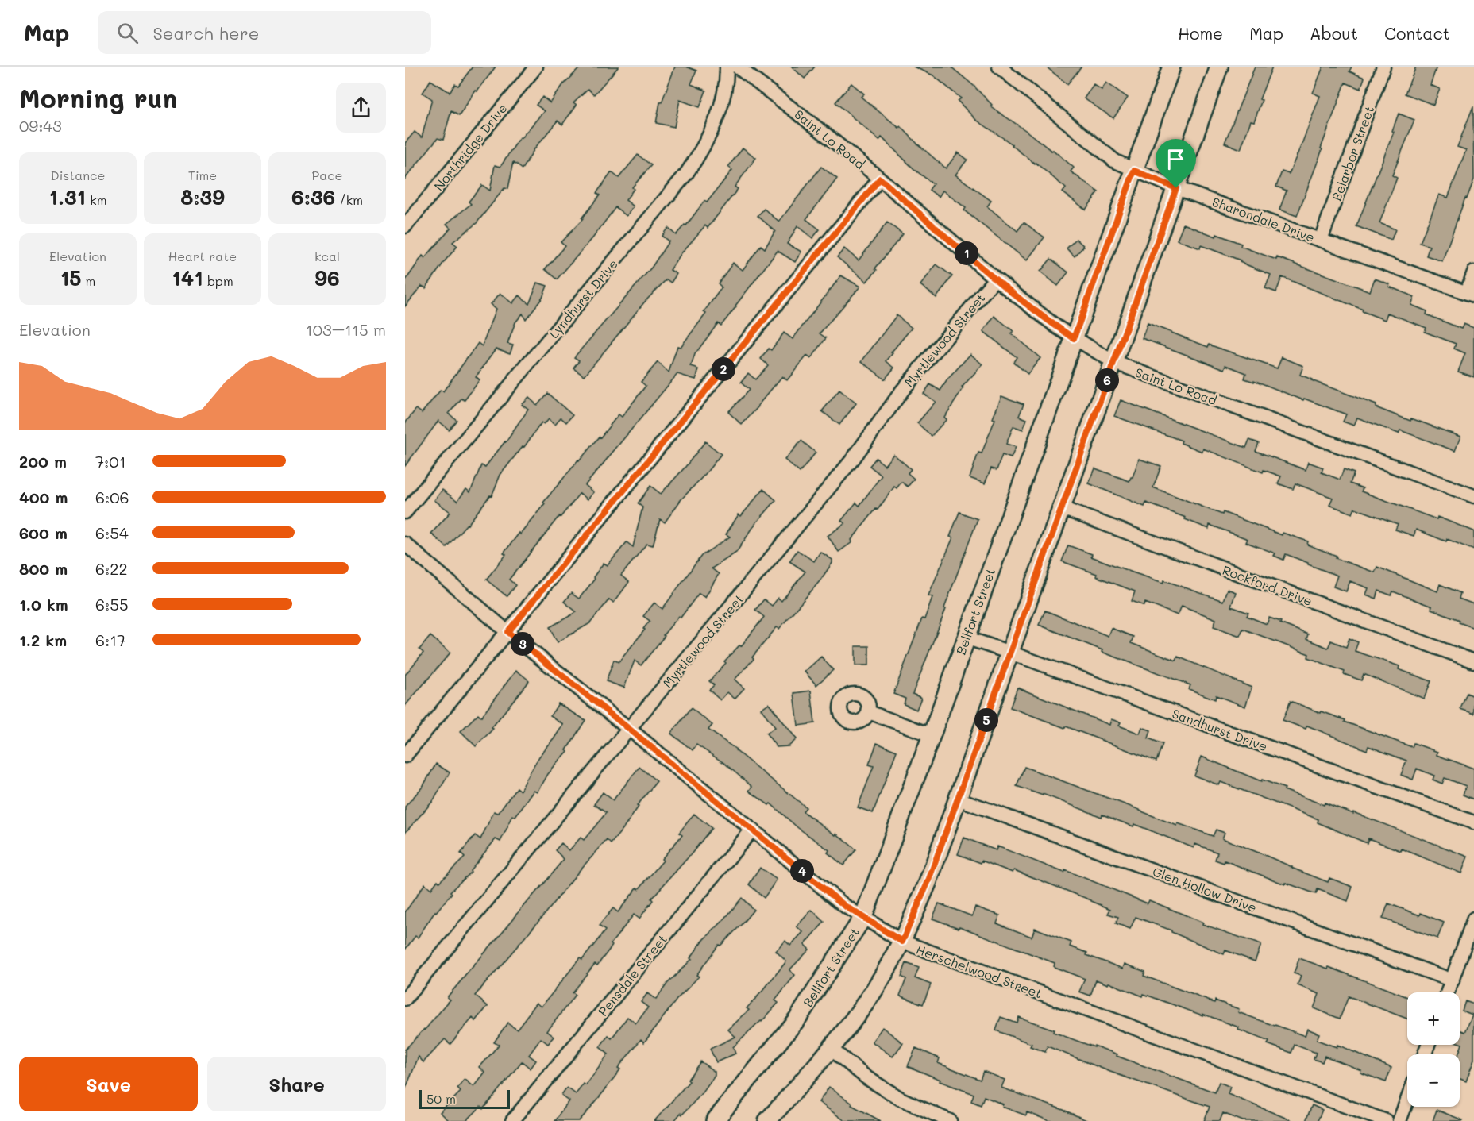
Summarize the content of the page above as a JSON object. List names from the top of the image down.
{
  "streets": {
    "main road": ["Bellfort Street"],
    "street": [
      "Saint Lo Road",
      "Northridge Drive",
      "Belarbor Street",
      "Sharondale Drive",
      "Lyndhurst Drive",
      "Myrtlewood Street",
      "Rockford Drive",
      "Sandhurst Drive",
      "Glen Hollow Drive",
      "Herschelwood Street",
      "Pensdale Street"
    ]
  },
  "crossings": [
    ["Saint Lo Road", "Myrtlewood Street"],
    ["Saint Lo Road", "Bellfort Street"],
    ["Belarbor Street", "Sharondale Drive"],
    ["Sharondale Drive", "Bellfort Street"],
    ["Myrtlewood Street", "Herschelwood Street"],
    ["Bellfort Street", "Sandhurst Drive"],
    ["Bellfort Street", "Herschelwood Street"],
    ["Herschelwood Street", "Pensdale Street"]
  ],
  "scale_bar": "50 m",
  "page": {
    "header": "Map",
    "search": "Search here",
    "nav": [
      "Home",
      "Map",
      "About",
      "Contact"
    ],
    "heading": ["Morning run", "09:43"],
    "stats": [
      ["Distance", "1.31 km"],
      ["Time", "8:39"],
      ["Pace", "6:36 /km"],
      ["Elevation", "15 m"],
      ["Heart rate", "141 bpm"],
      ["kcal", "96"]
    ],
    "pins": [
      "1",
      "2",
      "6",
      "3",
      "5",
      "4"
    ],
    "chart": ["Elevation", "103–115 m"],
    "list": [
      {
        "name": "200 m",
        "note": "7:01"
      },
      {
        "name": "400 m",
        "note": "6:06"
      },
      {
        "name": "600 m",
        "note": "6:54"
      },
      {
        "name": "800 m",
        "note": "6:22"
      },
      {
        "name": "1.0 km",
        "note": "6:55"
      },
      {
        "name": "1.2 km",
        "note": "6:17"
      }
    ],
    "map_buttons": ["+", "−"],
    "buttons": ["Save", "Share"],
    "scale": "50 m"
  }
}
